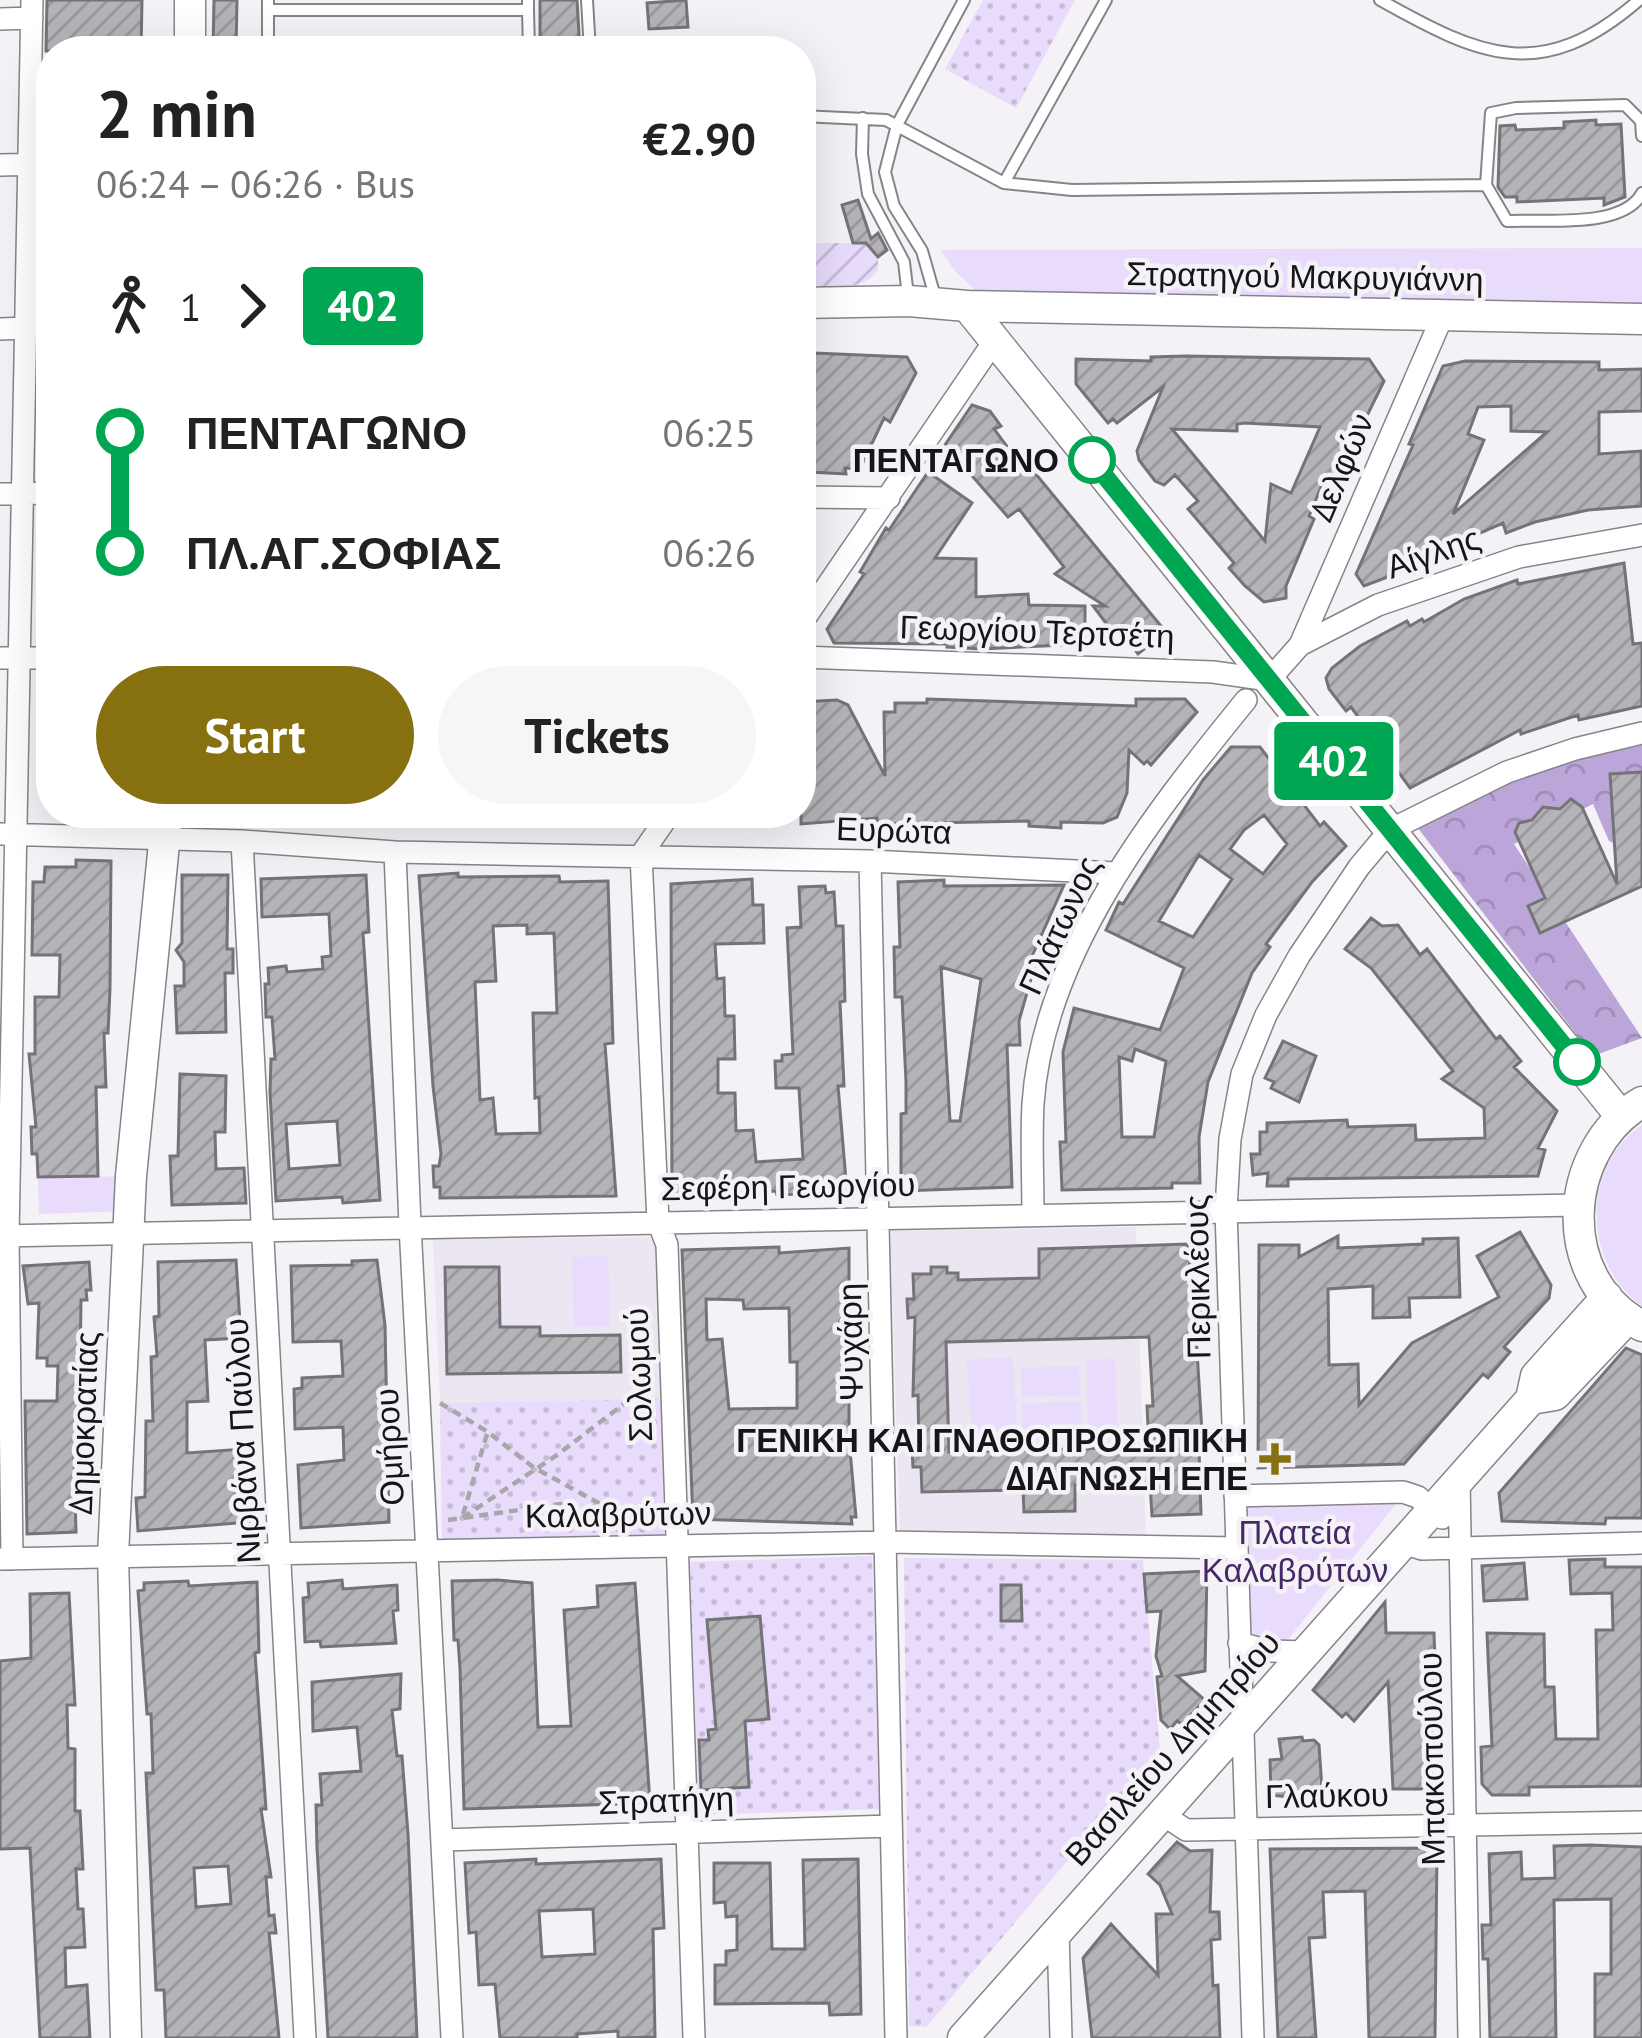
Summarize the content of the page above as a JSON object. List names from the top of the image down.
{
  "streets": {
    "street": [
      "Στρατηγού Μακρυγιάννη",
      "Δελφών",
      "Αίγλης",
      "Γεωργίου Τερτσέτη",
      "Ευρώτα",
      "Πλάτωνος",
      "Σεφέρη Γεωργίου",
      "Περικλέους",
      "Ψυχάρη",
      "Σολωμού",
      "Δημοκρατίας",
      "Νιρβάνα Παύλου",
      "Ομήρου",
      "Καλαβρύτων",
      "Βασιλείου Δημητρίου",
      "Μπακοπούλου",
      "Γλαύκου",
      "Στρατήγη"
    ]
  },
  "crossings": [
    ["Στρατηγού Μακρυγιάννη", "Δελφών"],
    ["Δελφών", "Αίγλης"],
    ["Αίγλης", "Γεωργίου Τερτσέτη"],
    ["Αίγλης", "Πλάτωνος"],
    ["Γεωργίου Τερτσέτη", "Πλάτωνος"],
    ["Ευρώτα", "Πλάτωνος"],
    ["Ευρώτα", "Ψυχάρη"],
    ["Ευρώτα", "Σολωμού"],
    ["Ευρώτα", "Νιρβάνα Παύλου"],
    ["Ευρώτα", "Ομήρου"],
    ["Πλάτωνος", "Σεφέρη Γεωργίου"],
    ["Σεφέρη Γεωργίου", "Περικλέους"],
    ["Σεφέρη Γεωργίου", "Ψυχάρη"],
    ["Σεφέρη Γεωργίου", "Σολωμού"],
    ["Σεφέρη Γεωργίου", "Δημοκρατίας"],
    ["Σεφέρη Γεωργίου", "Νιρβάνα Παύλου"],
    ["Σεφέρη Γεωργίου", "Ομήρου"],
    ["Περικλέους", "Καλαβρύτων"],
    ["Περικλέους", "Βασιλείου Δημητρίου"],
    ["Περικλέους", "Γλαύκου"],
    ["Ψυχάρη", "Καλαβρύτων"],
    ["Ψυχάρη", "Στρατήγη"],
    ["Σολωμού", "Καλαβρύτων"],
    ["Σολωμού", "Στρατήγη"],
    ["Δημοκρατίας", "Καλαβρύτων"],
    ["Νιρβάνα Παύλου", "Καλαβρύτων"],
    ["Ομήρου", "Καλαβρύτων"],
    ["Ομήρου", "Στρατήγη"],
    ["Βασιλείου Δημητρίου", "Μπακοπούλου"],
    ["Βασιλείου Δημητρίου", "Γλαύκου"],
    ["Μπακοπούλου", "Γλαύκου"]
  ],
  "parks": ["Πλατεία Καλαβρύτων"],
  "places": {
    "other": ["ΠΕΝΤΑΓΩΝΟ"],
    "health": ["ΓΕΝΙΚΗ ΚΑΙ ΓΝΑΘΟΠΡΟΣΩΠΙΚΗ ΔΙΑΓΝΩΣΗ ΕΠΕ"]
  },
  "lines": ["bus line 402"],
  "page": {
    "on_map": "402",
    "heading": ["2 min", "06:24 – 06:26 · Bus", "€2.90"],
    "legs": ["1", "402"],
    "list": [
      {
        "name": "ΠΕΝΤΑΓΩΝΟ",
        "value": "06:25"
      },
      {
        "name": "ΠΛ.ΑΓ.ΣΟΦΙΑΣ",
        "value": "06:26"
      }
    ],
    "buttons": ["Start", "Tickets"]
  }
}
